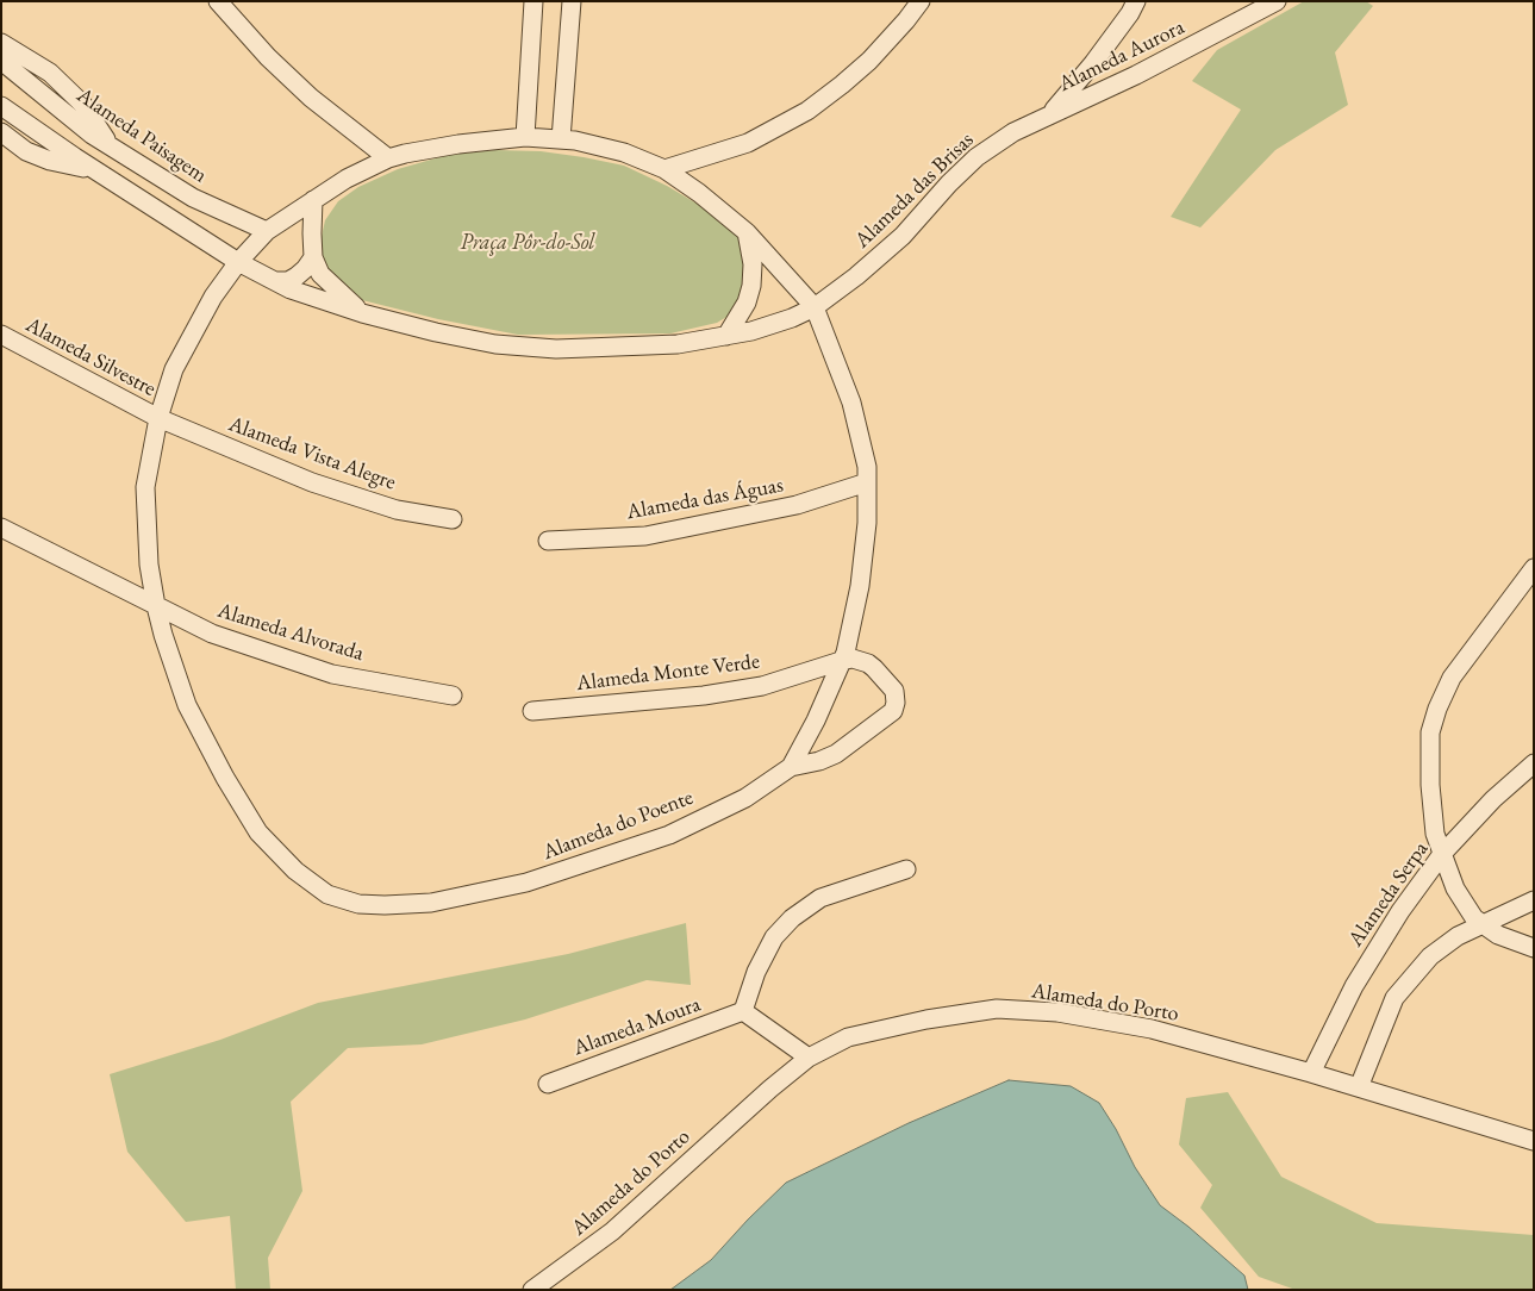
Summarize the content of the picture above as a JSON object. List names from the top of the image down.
{
  "streets": {
    "street": [
      "Alameda Aurora",
      "Alameda Paisagem",
      "Alameda das Brisas",
      "Alameda Silvestre",
      "Alameda Vista Alegre",
      "Alameda das Águas",
      "Alameda Alvorada",
      "Alameda Monte Verde",
      "Alameda do Poente",
      "Alameda Serpa",
      "Alameda do Porto",
      "Alameda Moura"
    ]
  },
  "crossings": [
    ["Alameda Aurora", "Alameda das Brisas"],
    ["Alameda Paisagem", "Alameda do Poente"],
    ["Alameda das Brisas", "Alameda do Poente"],
    ["Alameda Silvestre", "Alameda Vista Alegre"],
    ["Alameda Silvestre", "Alameda do Poente"],
    ["Alameda Vista Alegre", "Alameda do Poente"],
    ["Alameda das Águas", "Alameda do Poente"],
    ["Alameda Alvorada", "Alameda do Poente"],
    ["Alameda Monte Verde", "Alameda do Poente"],
    ["Alameda Serpa", "Alameda do Porto"]
  ],
  "parks": ["Praça Pôr-do-Sol"]
}
